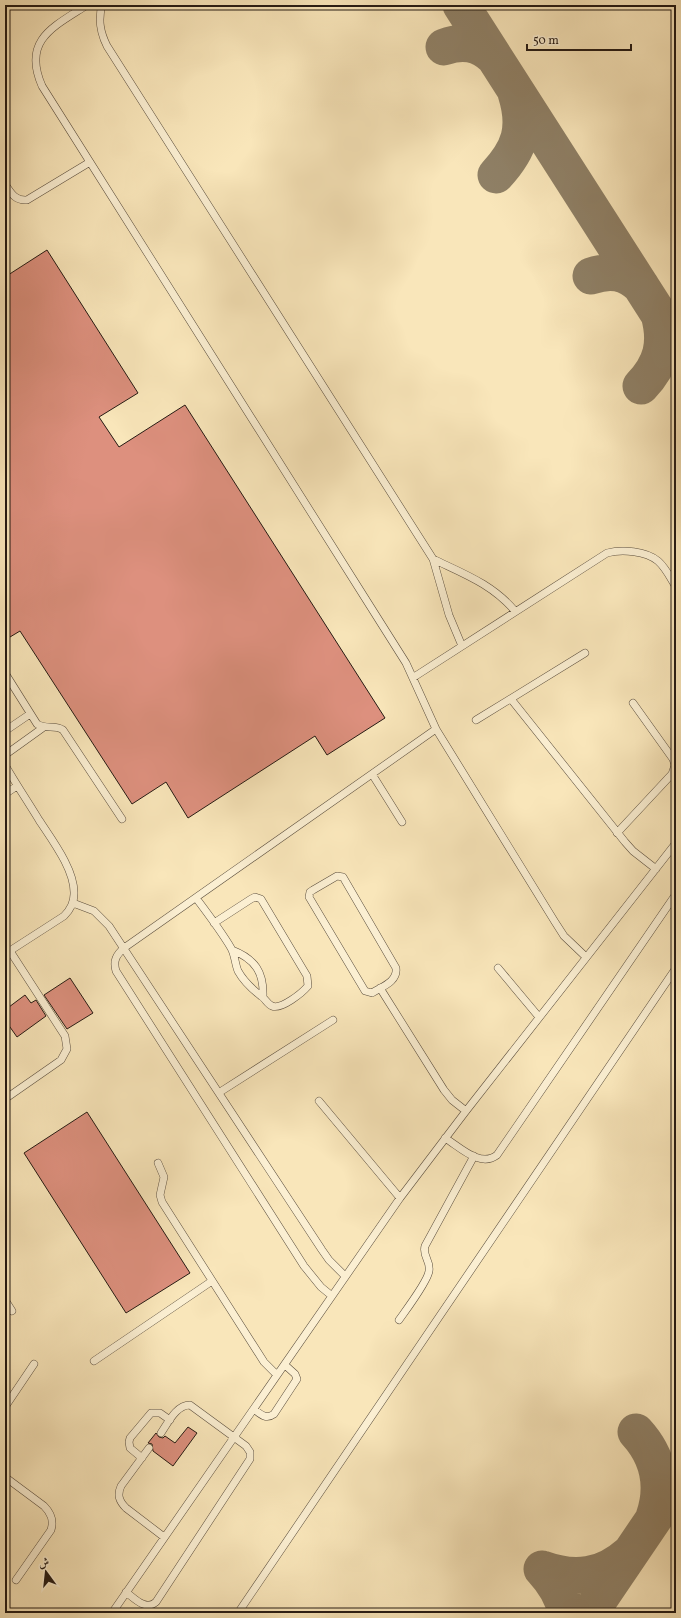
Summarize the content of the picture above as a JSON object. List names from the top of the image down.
{
  "scale_bar": "50 m",
  "north": "top"
}
